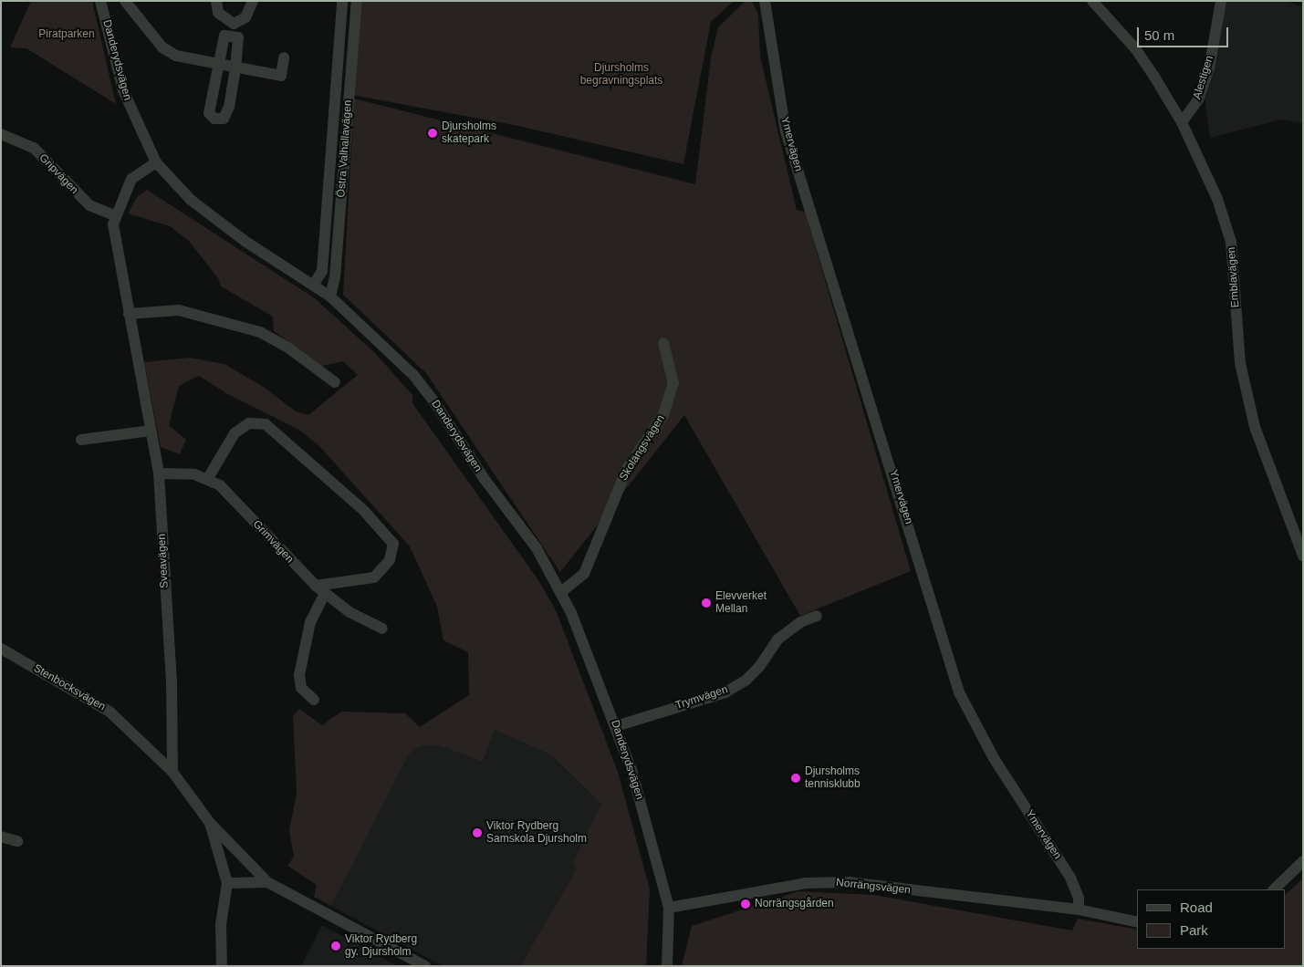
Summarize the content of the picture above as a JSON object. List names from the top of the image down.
{
  "streets": {
    "street": [
      "Danderydsvägen",
      "Alestigen",
      "Ymervägen",
      "Östra Valhallavägen",
      "Gripvägen",
      "Emblavägen",
      "Skolängsvägen",
      "Grimvägen",
      "Sveavägen",
      "Stenbocksvägen",
      "Trymvägen",
      "Norrängsvägen"
    ]
  },
  "crossings": [
    ["Danderydsvägen", "Östra Valhallavägen"],
    ["Danderydsvägen", "Skolängsvägen"],
    ["Danderydsvägen", "Sveavägen"],
    ["Danderydsvägen", "Trymvägen"],
    ["Danderydsvägen", "Norrängsvägen"],
    ["Alestigen", "Emblavägen"],
    ["Ymervägen", "Norrängsvägen"],
    ["Gripvägen", "Sveavägen"],
    ["Grimvägen", "Sveavägen"],
    ["Sveavägen", "Stenbocksvägen"]
  ],
  "parks": ["Piratparken", "Djursholms begravningsplats"],
  "places": [
    "Djursholms skatepark",
    "Elevverket Mellan",
    "Djursholms tennisklubb",
    "Viktor Rydberg Samskola Djursholm",
    "Norrängsgården",
    "Viktor Rydberg gy. Djursholm"
  ],
  "legend": ["Road", "Park"],
  "scale_bar": "50 m"
}
